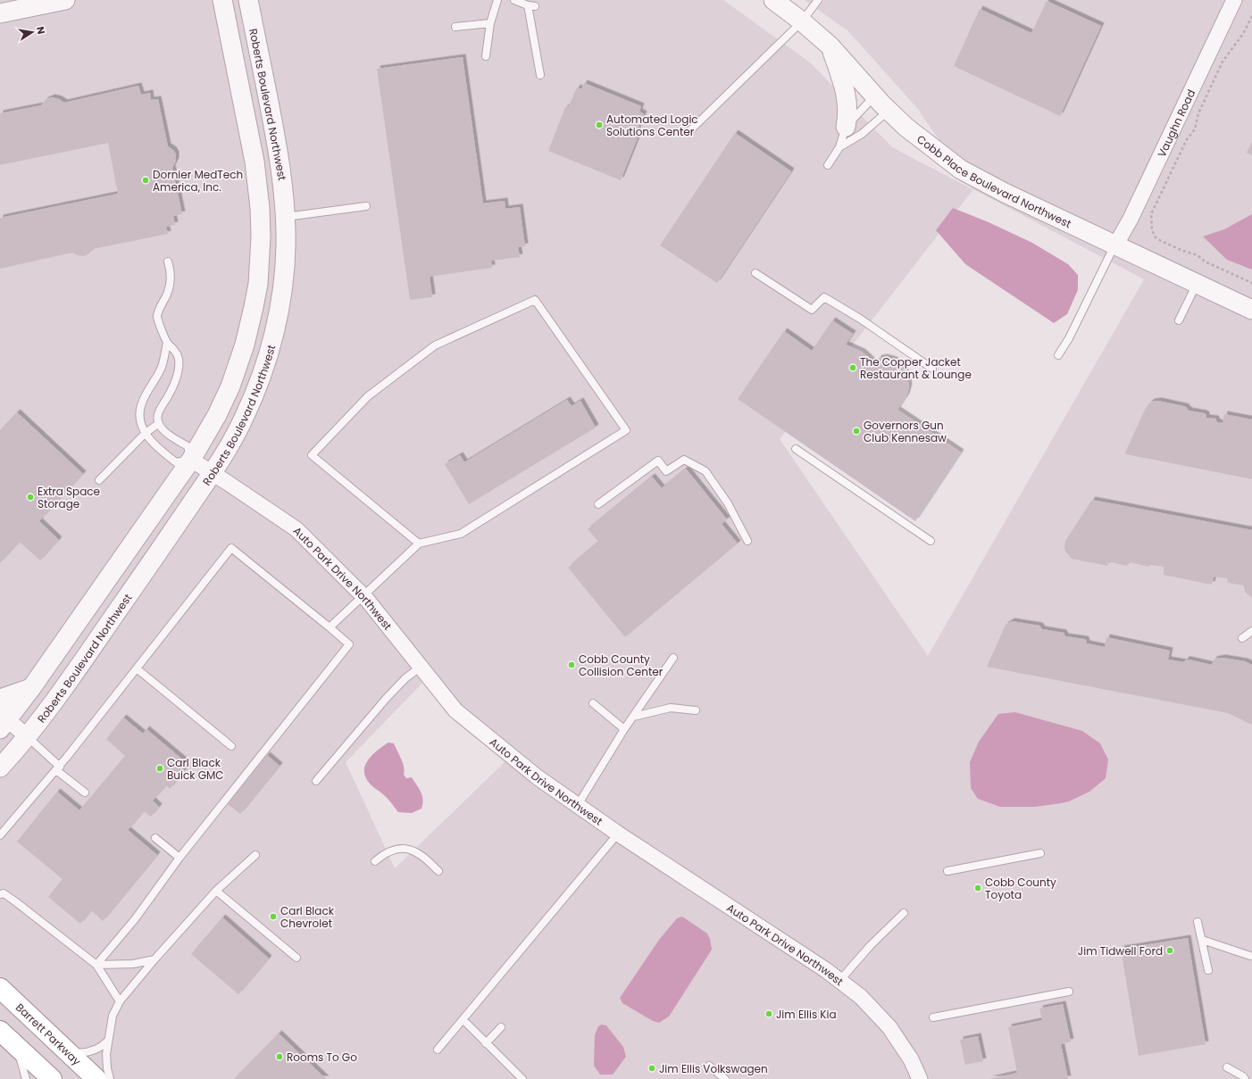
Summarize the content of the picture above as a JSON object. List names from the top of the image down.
{
  "streets": {
    "highway": ["Barrett Parkway"],
    "street": [
      "Roberts Boulevard Northwest",
      "Vaughn Road",
      "Cobb Place Boulevard Northwest",
      "Auto Park Drive Northwest"
    ]
  },
  "crossings": [
    ["Roberts Boulevard Northwest", "Auto Park Drive Northwest"],
    ["Vaughn Road", "Cobb Place Boulevard Northwest"]
  ],
  "places": [
    "Automated Logic Solutions Center",
    "Dornier MedTech America, Inc.",
    "The Copper Jacket Restaurant & Lounge",
    "Governors Gun Club Kennesaw",
    "Extra Space Storage",
    "Cobb County Collision Center",
    "Carl Black Buick GMC",
    "Cobb County Toyota",
    "Carl Black Chevrolet",
    "Jim Tidwell Ford",
    "Jim Ellis Kia",
    "Rooms To Go",
    "Jim Ellis Volkswagen"
  ],
  "north": "right"
}
